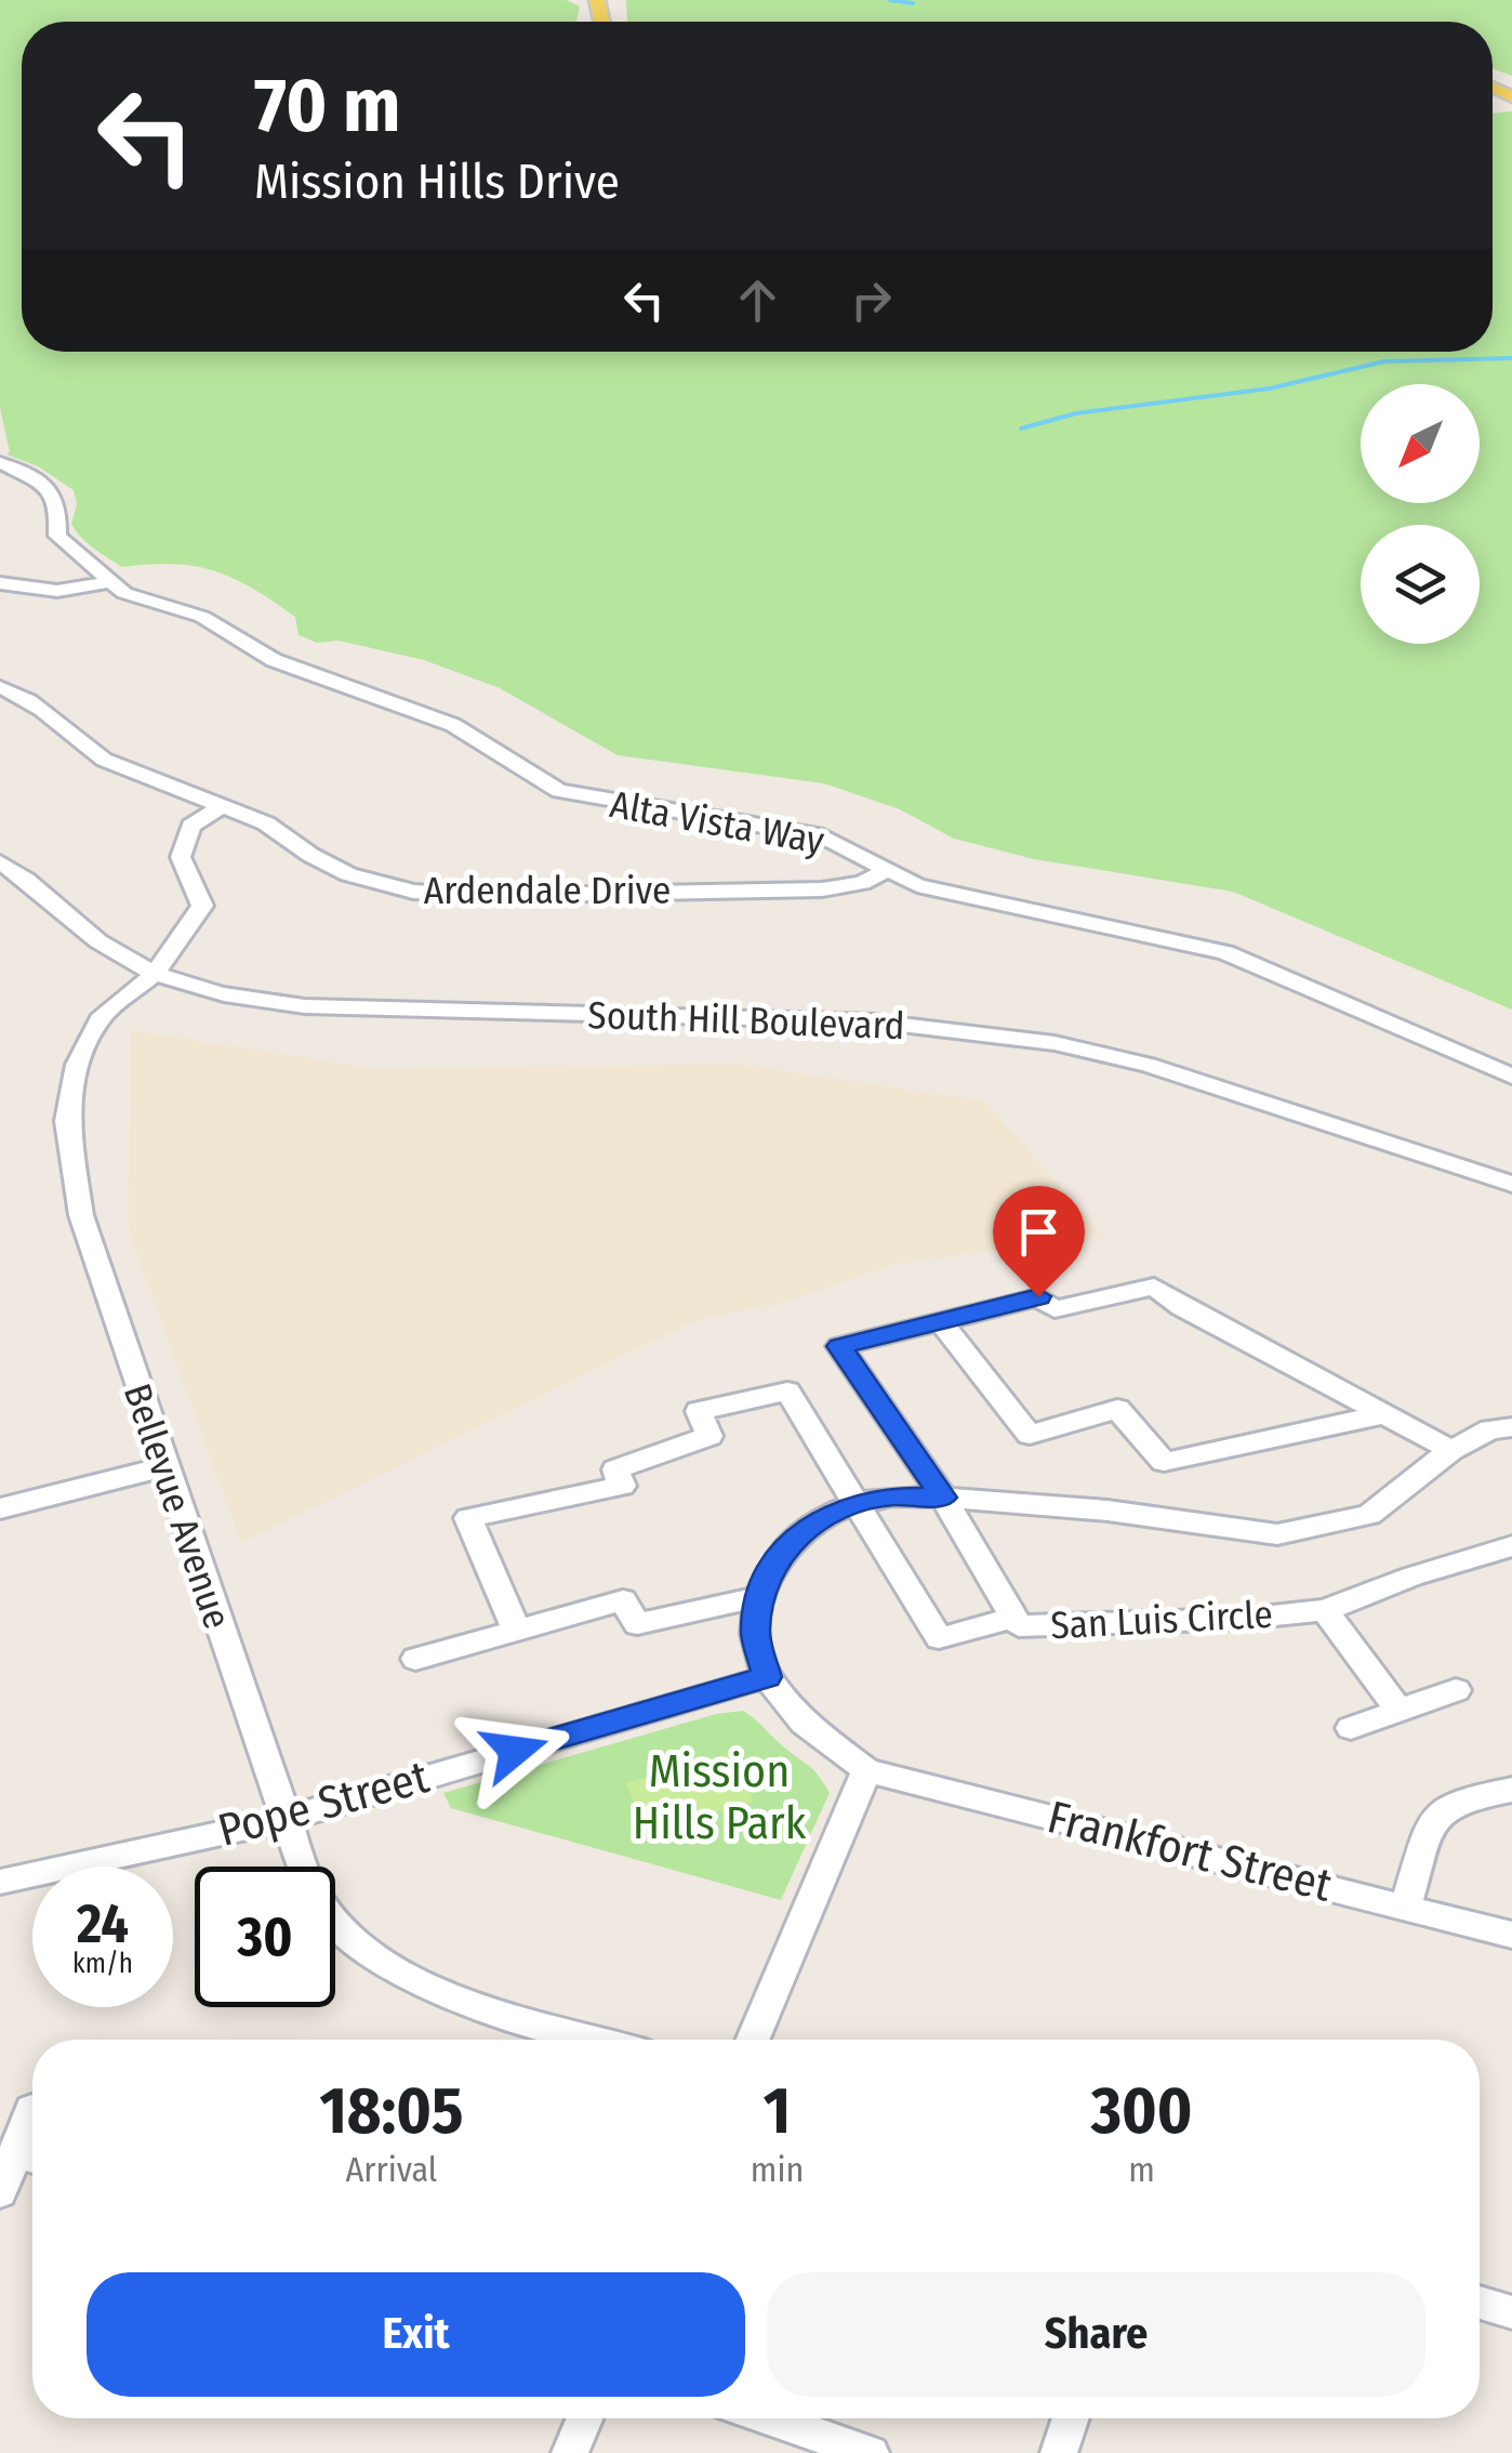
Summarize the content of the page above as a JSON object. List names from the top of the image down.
{
  "streets": {
    "street": [
      "Alta Vista Way",
      "Ardendale Drive",
      "South Hill Boulevard",
      "Bellevue Avenue",
      "San Luis Circle",
      "Pope Street",
      "Frankfort Street"
    ]
  },
  "crossings": [
    ["Alta Vista Way", "Ardendale Drive"],
    ["Ardendale Drive", "Bellevue Avenue"],
    ["South Hill Boulevard", "Bellevue Avenue"],
    ["Bellevue Avenue", "Pope Street"]
  ],
  "parks": ["Mission Hills Park"],
  "north": "bottom left",
  "page": {
    "turn": ["70 m", "Mission Hills Drive"],
    "speed": "24 km/h",
    "limit": "30",
    "eta": [
      "18:05",
      "Arrival",
      "1",
      "min",
      "300",
      "m"
    ],
    "buttons": ["Exit", "Share"]
  }
}
